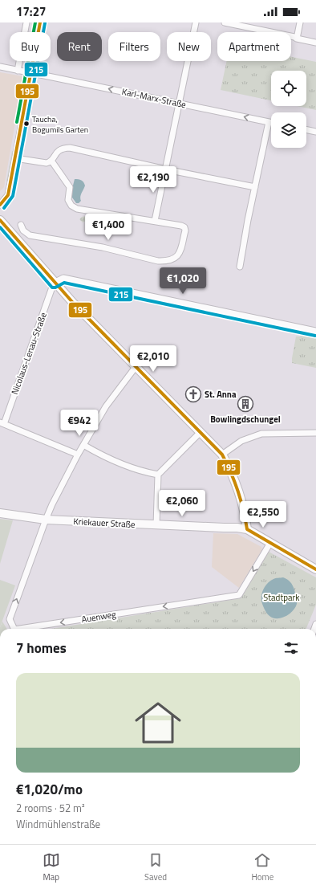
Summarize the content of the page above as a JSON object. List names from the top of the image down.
{
  "streets": {
    "main road": ["Kriekauer Straße"],
    "street": ["Karl-Marx-Straße", "Nicolaus-Lenau-Straße", "Auenweg"]
  },
  "crossings": [
    ["Kriekauer Straße", "Auenweg"]
  ],
  "one_way": ["Karl-Marx-Straße"],
  "parks": ["Stadtpark"],
  "places": {
    "other": ["Taucha, Bogumils Garten"],
    "church": ["St. Anna"],
    "building": ["Bowlingdschungel"]
  },
  "lines": ["transit line 195", "transit line 215"],
  "page": {
    "status": "17:27",
    "chip": [
      "Buy",
      "Rent",
      "Filters",
      "New",
      "Apartment"
    ],
    "price": [
      "€2,190",
      "€1,400",
      "€1,020",
      "€2,010",
      "€942",
      "€2,060",
      "€2,550"
    ],
    "heading": "7 homes",
    "list": [
      {
        "name": "€1,020/mo",
        "note": "2 rooms · 52 m² · Windmühlenstraße"
      }
    ],
    "tabs": ["Map", "Saved", "Home"]
  }
}
